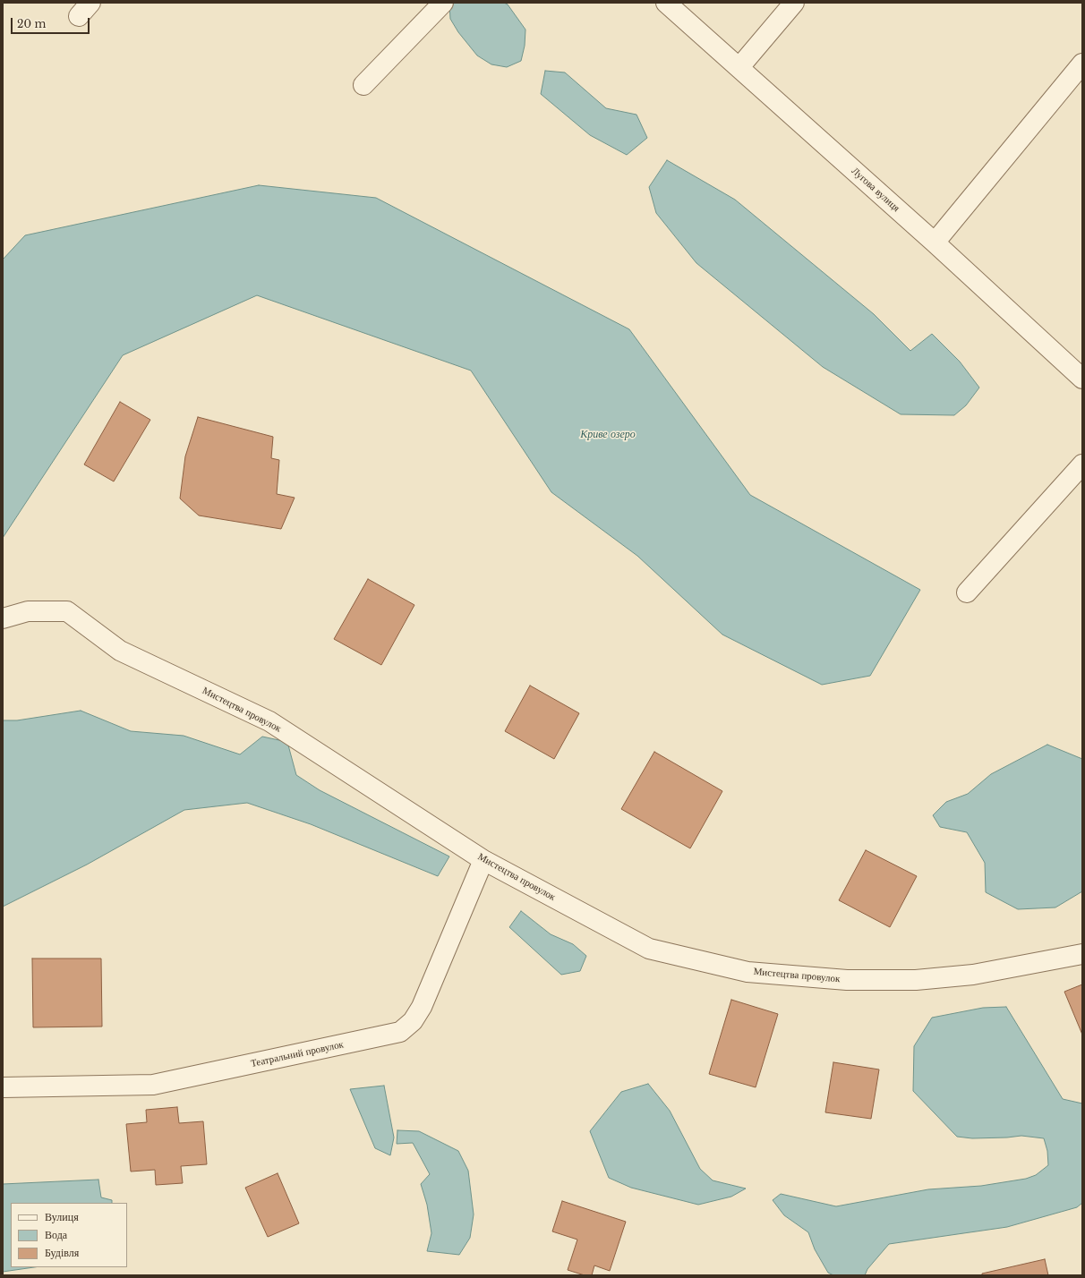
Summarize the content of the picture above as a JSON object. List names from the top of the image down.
{
  "streets": {
    "street": ["Лугова вулиця", "Мистецтва провулок", "Театральний провулок"]
  },
  "crossings": [
    ["Мистецтва провулок", "Театральний провулок"]
  ],
  "water": ["Криве озеро"],
  "legend": ["Вулиця", "Вода", "Будівля"],
  "scale_bar": "20 m"
}
